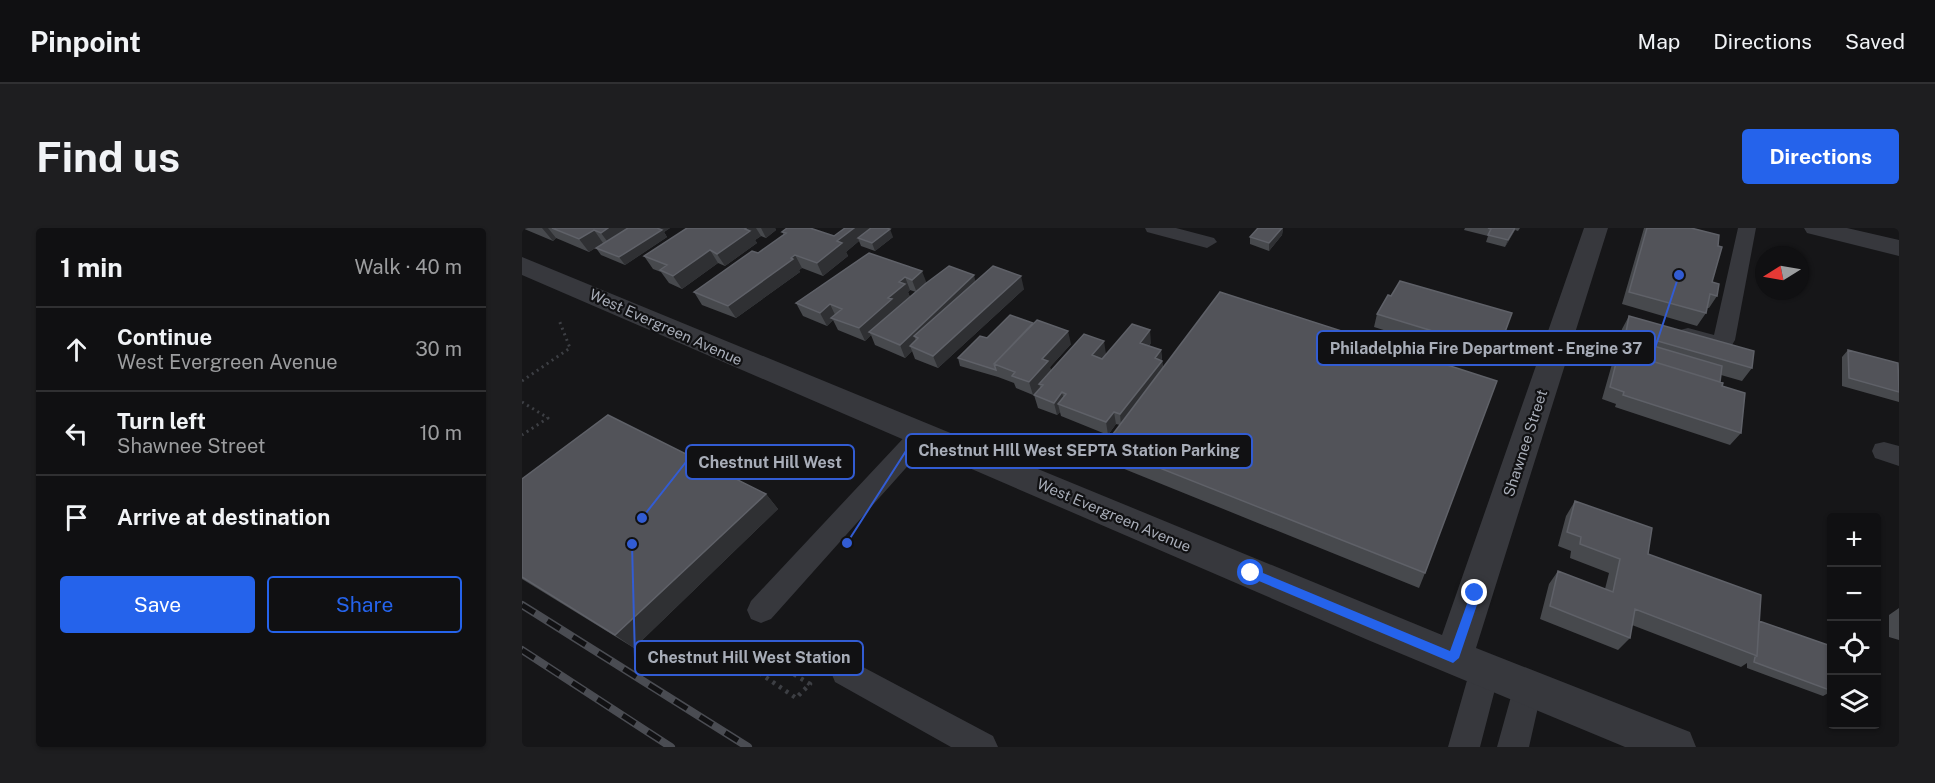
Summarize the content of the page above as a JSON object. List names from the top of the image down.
{
  "streets": {
    "street": ["West Evergreen Avenue", "Shawnee Street"]
  },
  "crossings": [
    ["West Evergreen Avenue", "Shawnee Street"]
  ],
  "places": [
    "Philadelphia Fire Department - Engine 37",
    "Chestnut Hill West",
    "Chestnut HIll West SEPTA Station Parking",
    "Chestnut Hill West Station"
  ],
  "north": "left",
  "page": {
    "header": "Pinpoint",
    "nav": ["Map", "Directions", "Saved"],
    "buttons": [
      "Directions",
      ["Save", "Share"]
    ],
    "title": "Find us",
    "heading": ["1 min", "Walk · 40 m"],
    "list": [
      ["Continue", "West Evergreen Avenue", "30 m"],
      ["Turn left", "Shawnee Street", "10 m"],
      "Arrive at destination"
    ],
    "map_buttons": ["+", "−"]
  }
}
